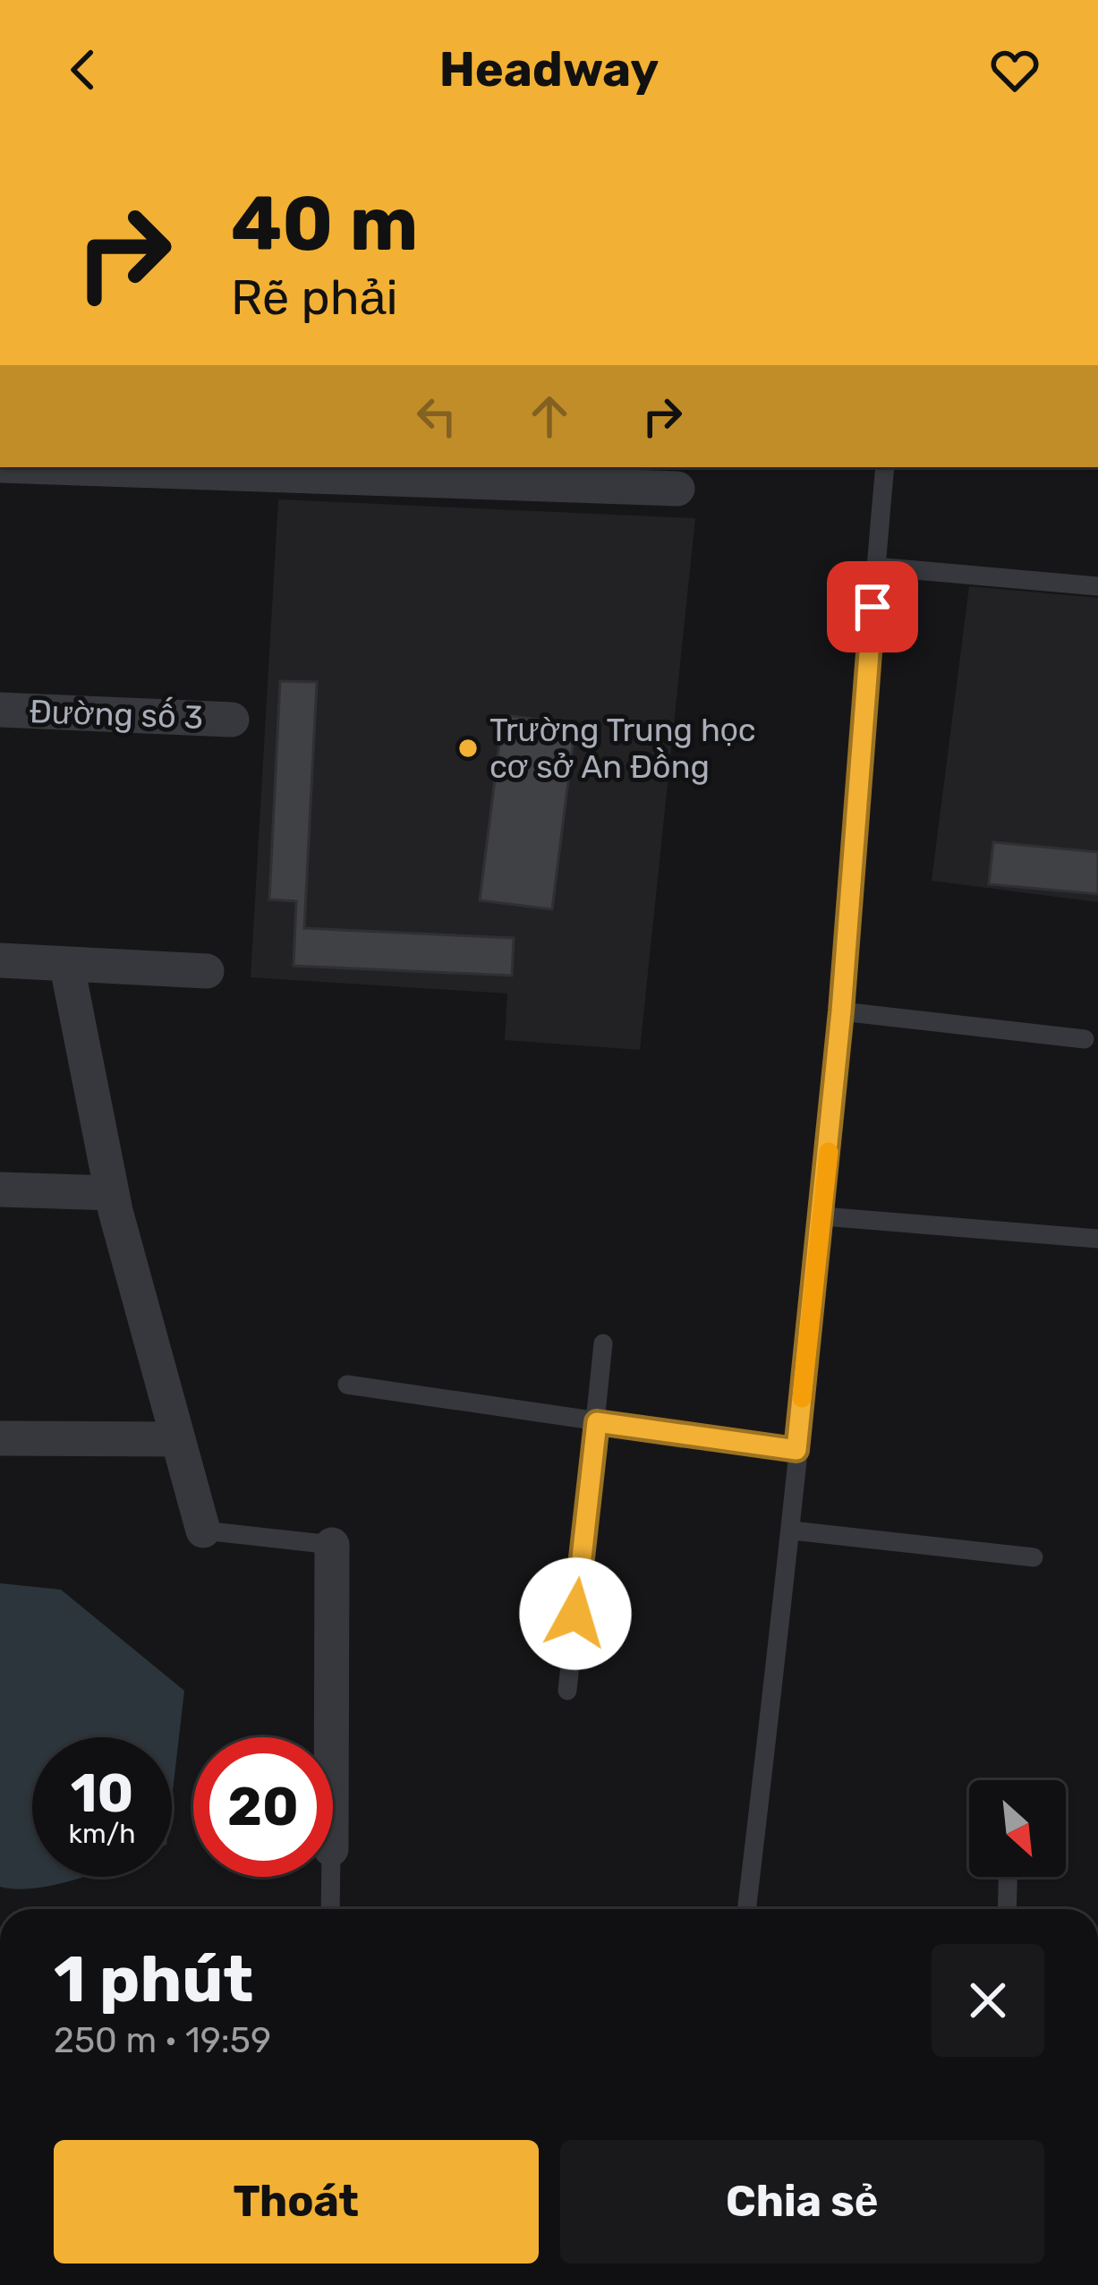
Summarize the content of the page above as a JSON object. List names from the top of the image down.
{
  "streets": {
    "street": ["Đường số 3"]
  },
  "places": ["Trường Trung học cơ sở An Đồng"],
  "north": "bottom right",
  "page": {
    "header": "Headway",
    "turn": ["40 m", "Rẽ phải"],
    "speed": "10 km/h",
    "limit": "20",
    "heading": ["1 phút", "250 m · 19:59"],
    "buttons": ["Thoát", "Chia sẻ"]
  }
}
